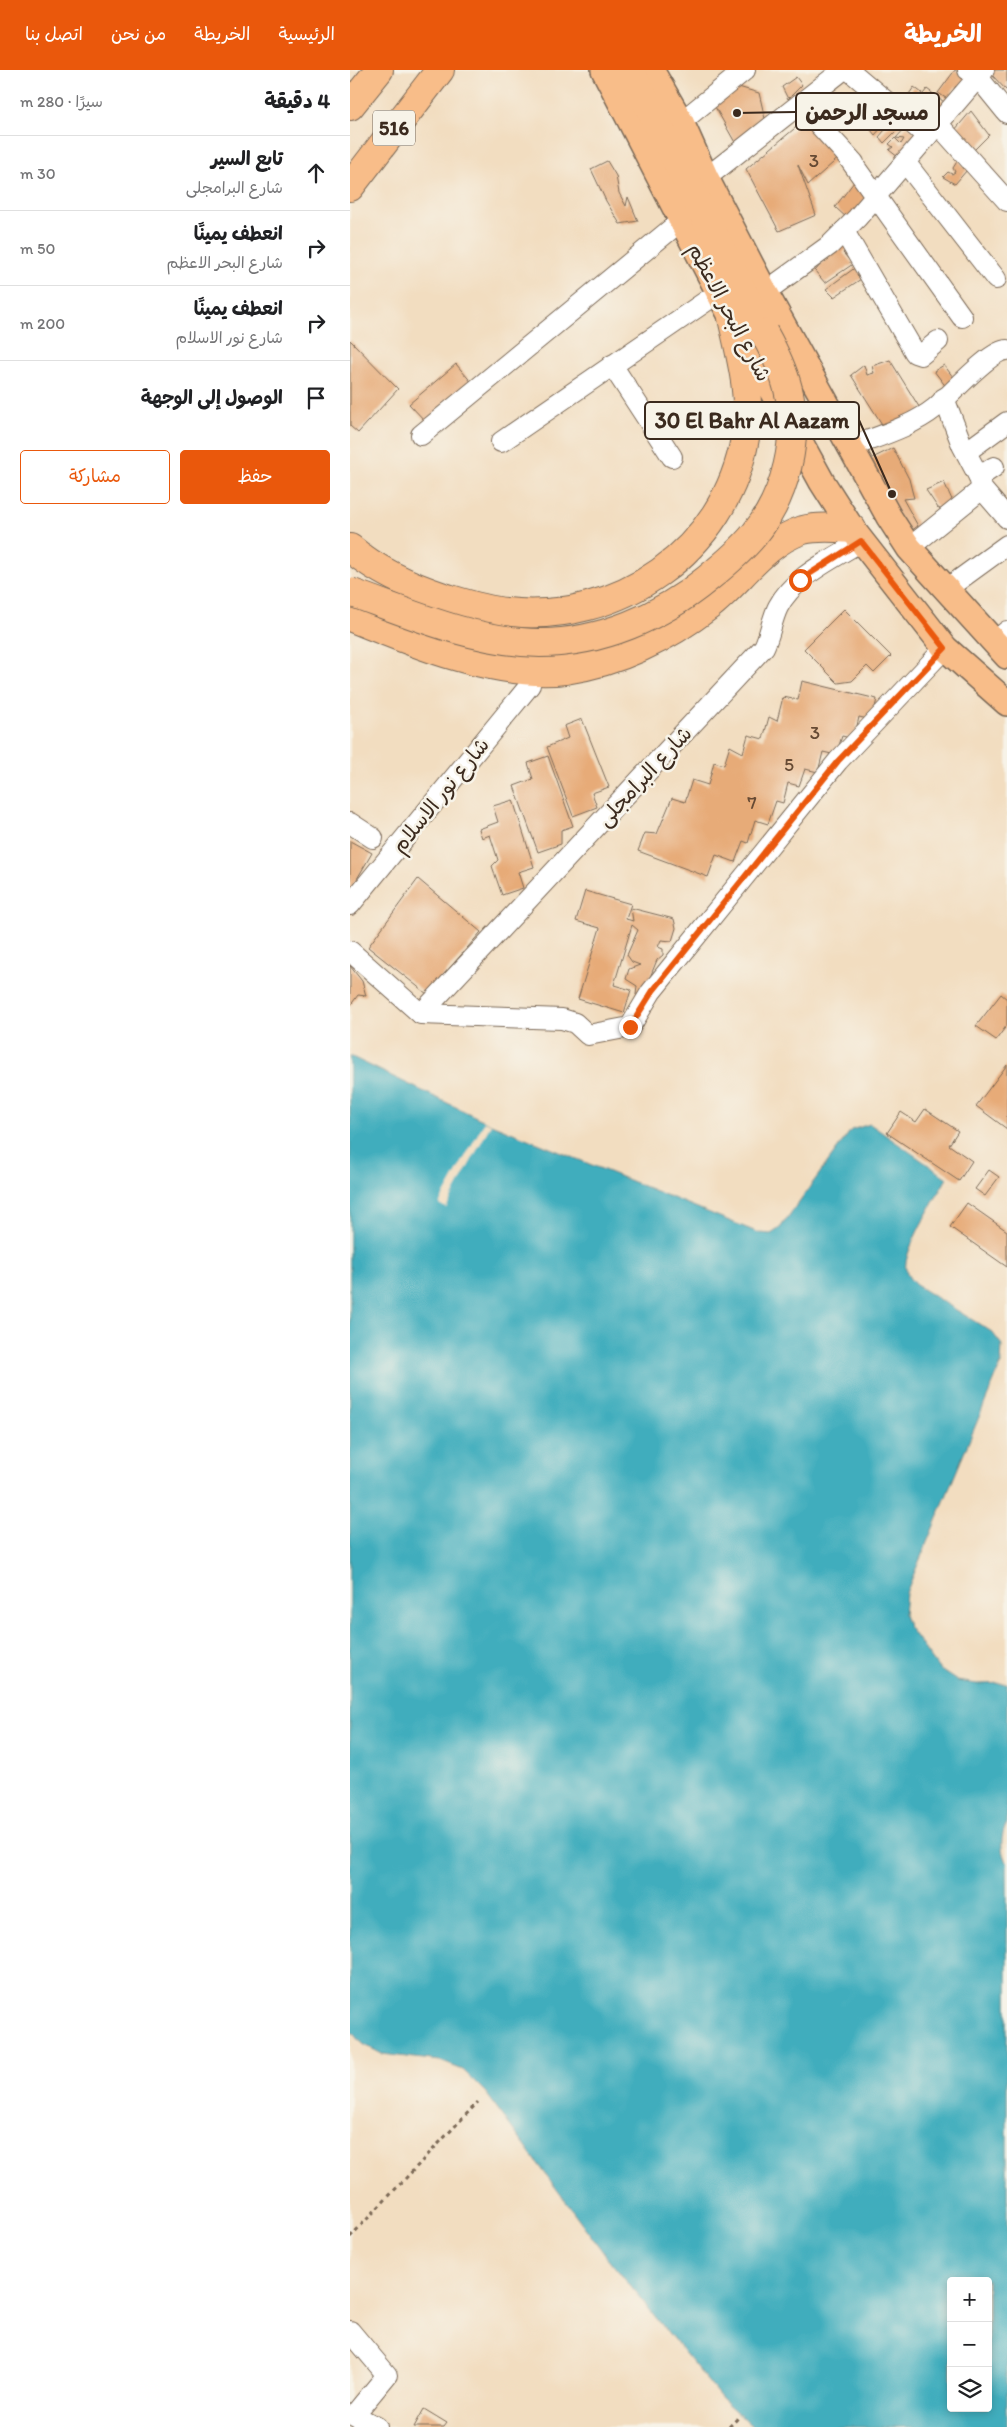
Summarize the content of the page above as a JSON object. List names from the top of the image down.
{
  "streets": {
    "highway": ["516"],
    "main road": ["شارع البحر الاعظم"],
    "street": ["شارع البرامجلى", "شارع نور الاسلام"]
  },
  "crossings": [
    ["شارع البحر الاعظم", "شارع البرامجلى"]
  ],
  "places": ["مسجد الرحمن", "30 El Bahr Al Aazam"],
  "house_numbers": [
    "3",
    "3",
    "5",
    "7"
  ],
  "page": {
    "header": "الخريطة",
    "nav": [
      "الرئيسية",
      "الخريطة",
      "من نحن",
      "اتصل بنا"
    ],
    "heading": ["4 دقيقة", "سيرًا · 280 m"],
    "list": [
      ["تابع السير", "شارع البرامجلى", "30 m"],
      ["انعطف يمينًا", "شارع البحر الاعظم", "50 m"],
      ["انعطف يمينًا", "شارع نور الاسلام", "200 m"],
      "الوصول إلى الوجهة"
    ],
    "buttons": ["حفظ", "مشاركة"],
    "map_buttons": ["+", "−"]
  }
}
